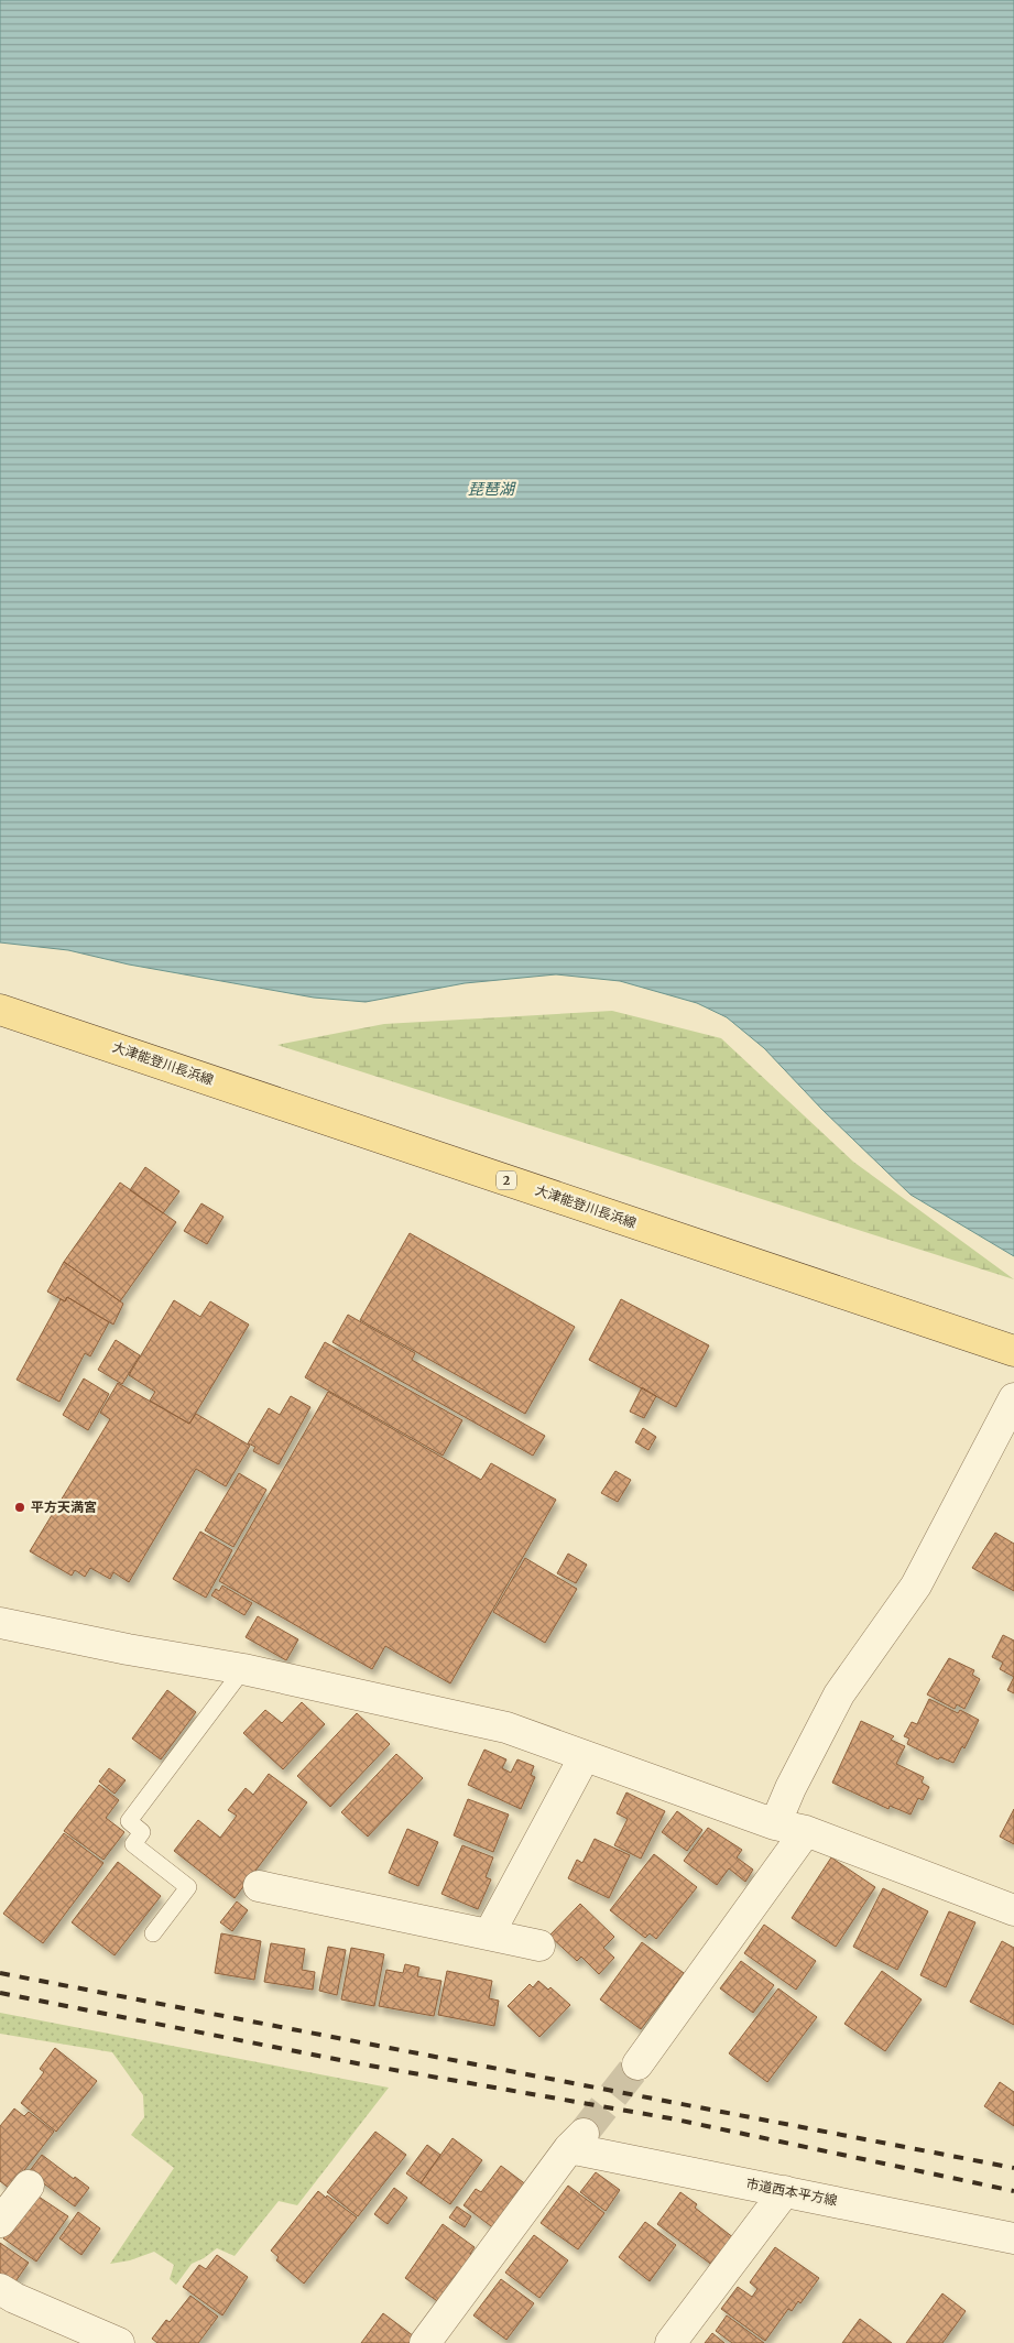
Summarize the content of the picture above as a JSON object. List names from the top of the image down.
{
  "streets": {
    "main road": ["大津能登川長浜線", "2"],
    "street": ["市道西本平方線"]
  },
  "water": ["琵琶湖"],
  "places": ["平方天満宮"]
}
